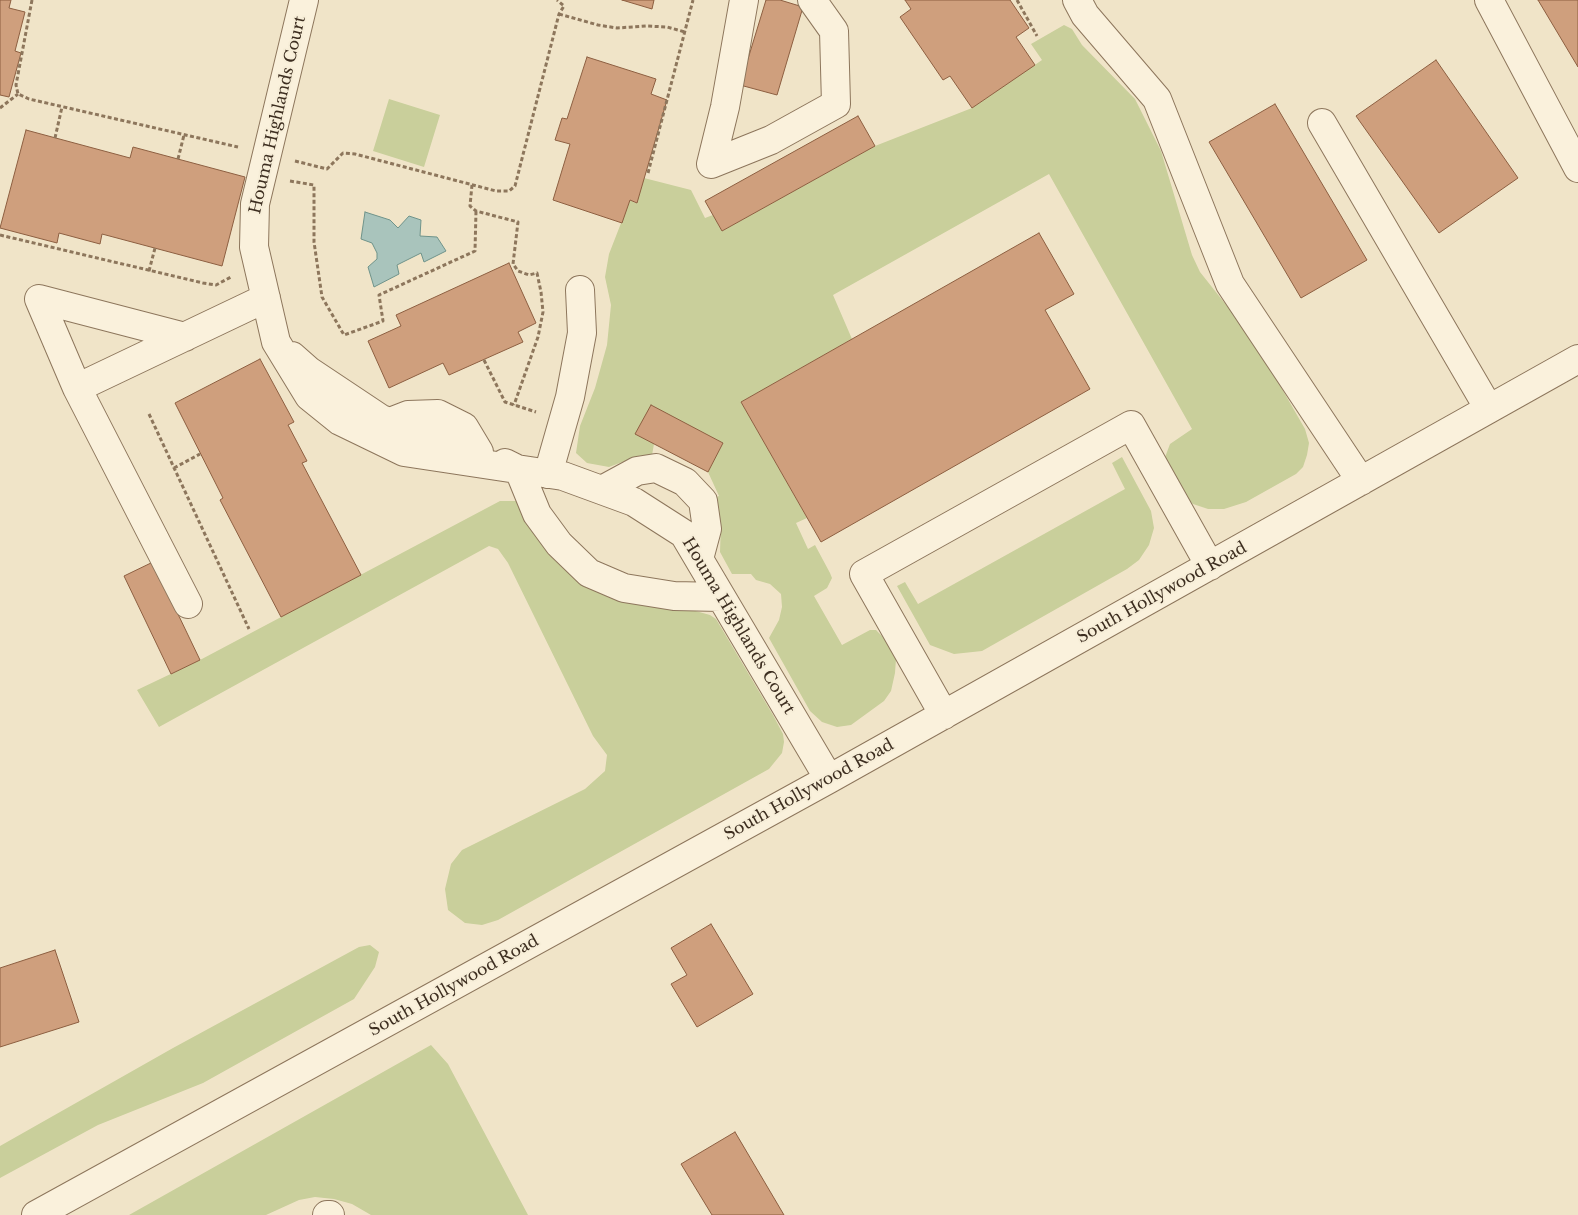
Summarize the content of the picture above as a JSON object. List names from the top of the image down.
{
  "streets": {
    "street": ["Houma Highlands Court", "South Hollywood Road"]
  },
  "crossings": [
    ["Houma Highlands Court", "South Hollywood Road"]
  ]
}
